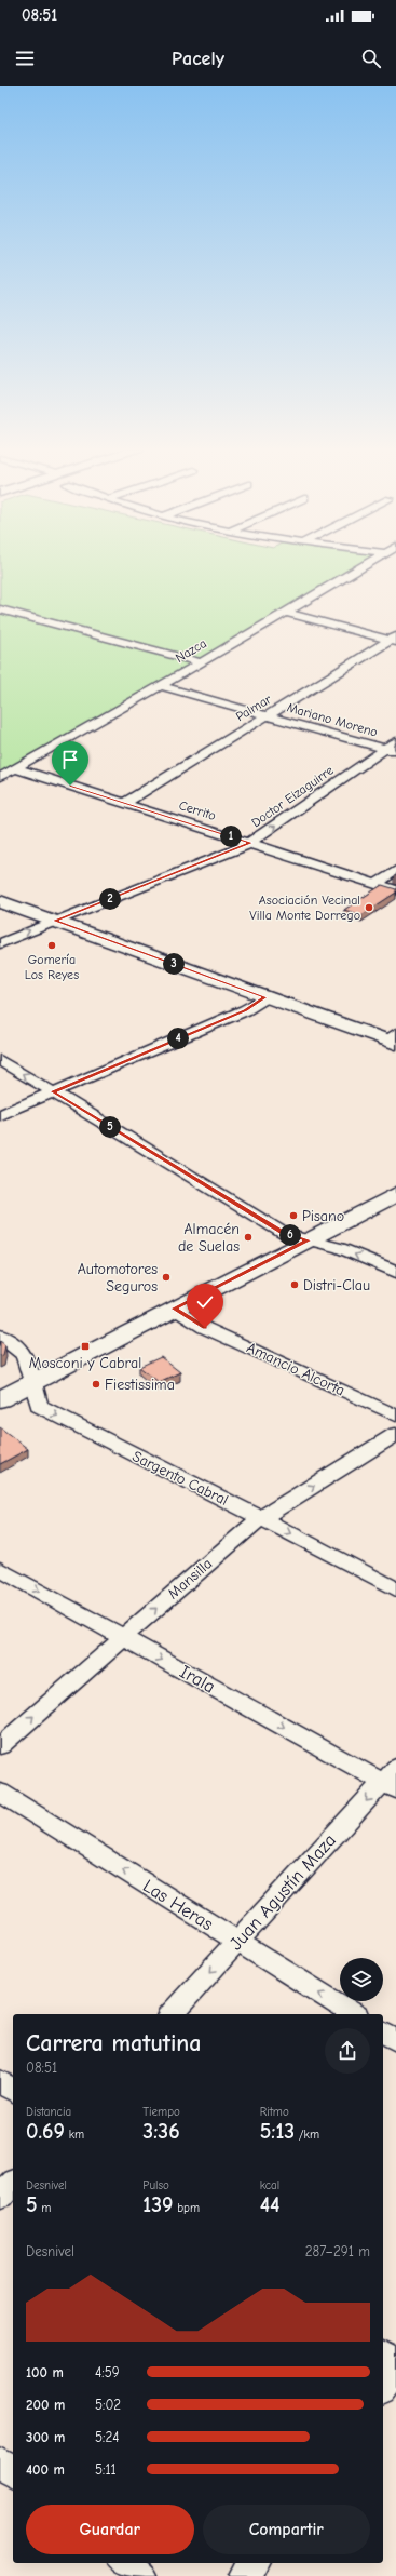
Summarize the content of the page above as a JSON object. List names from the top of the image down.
{
  "streets": {
    "street": [
      "Nazca",
      "Palmar",
      "Mariano Moreno",
      "Doctor Eizaguirre",
      "Cerrito",
      "Amancio Alcorta",
      "Sargento Cabral",
      "Mansilla",
      "Irala",
      "Juan Agustín Maza",
      "Las Heras"
    ]
  },
  "crossings": [
    ["Nazca", "Mariano Moreno"],
    ["Nazca", "Cerrito"],
    ["Palmar", "Mariano Moreno"],
    ["Palmar", "Cerrito"],
    ["Mariano Moreno", "Doctor Eizaguirre"],
    ["Doctor Eizaguirre", "Cerrito"],
    ["Sargento Cabral", "Mansilla"],
    ["Mansilla", "Irala"],
    ["Irala", "Juan Agustín Maza"],
    ["Juan Agustín Maza", "Las Heras"]
  ],
  "one_way": [
    "Doctor Eizaguirre",
    "Sargento Cabral",
    "Mansilla",
    "Irala",
    "Juan Agustín Maza",
    "Las Heras"
  ],
  "places": {
    "other": [
      "Asociación Vecinal Villa Monte Dorrego",
      "Gomería Los Reyes",
      "Pisano",
      "Almacén de Suelas",
      "Automotores Seguros",
      "Distri-Clau",
      "Fiestissima"
    ],
    "transit": ["Mosconi y Cabral"]
  },
  "page": {
    "status": "08:51",
    "header": "Pacely",
    "pins": [
      "1",
      "2",
      "3",
      "4",
      "5",
      "6"
    ],
    "heading": ["Carrera matutina", "08:51"],
    "stats": [
      ["Distancia", "0.69 km"],
      ["Tiempo", "3:36"],
      ["Ritmo", "5:13 /km"],
      ["Desnivel", "5 m"],
      ["Pulso", "139 bpm"],
      ["kcal", "44"]
    ],
    "chart": ["Desnivel", "287–291 m"],
    "list": [
      {
        "name": "100 m",
        "note": "4:59"
      },
      {
        "name": "200 m",
        "note": "5:02"
      },
      {
        "name": "300 m",
        "note": "5:24"
      },
      {
        "name": "400 m",
        "note": "5:11"
      }
    ],
    "buttons": ["Guardar", "Compartir"]
  }
}
